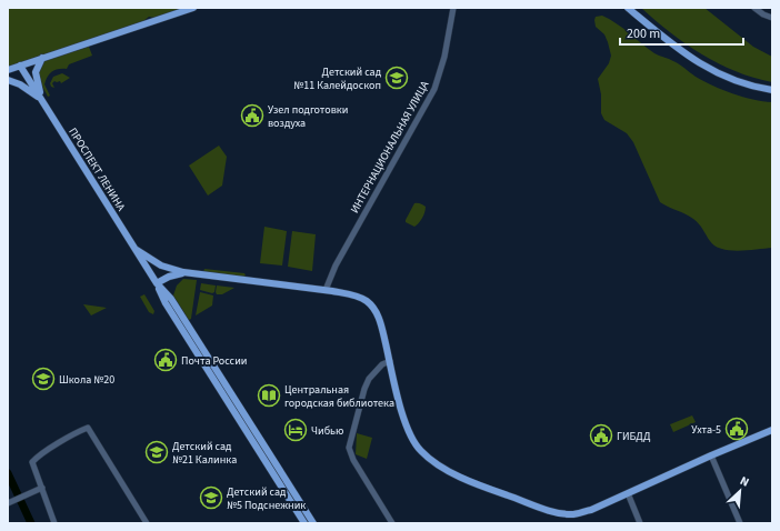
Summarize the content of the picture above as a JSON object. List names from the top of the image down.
{
  "streets": {
    "main road": ["ПРОСПЕКТ ЛЕНИНА"],
    "street": ["ИНТЕРНАЦИОНАЛЬНАЯ УЛИЦА"]
  },
  "places": {
    "school or university": [
      "Детский сад №11 Калейдоскоп",
      "Школа №20",
      "Детский сад №21 Калинка",
      "Детский сад №5 Подснежник"
    ],
    "public building": [
      "Узел подготовки воздуха",
      "Почта России",
      "Ухта-5",
      "ГИБДД"
    ],
    "library": ["Центральная городская библиотека"],
    "hotel": ["Чибью"]
  },
  "scale_bar": "200 m",
  "north": "top right"
}
